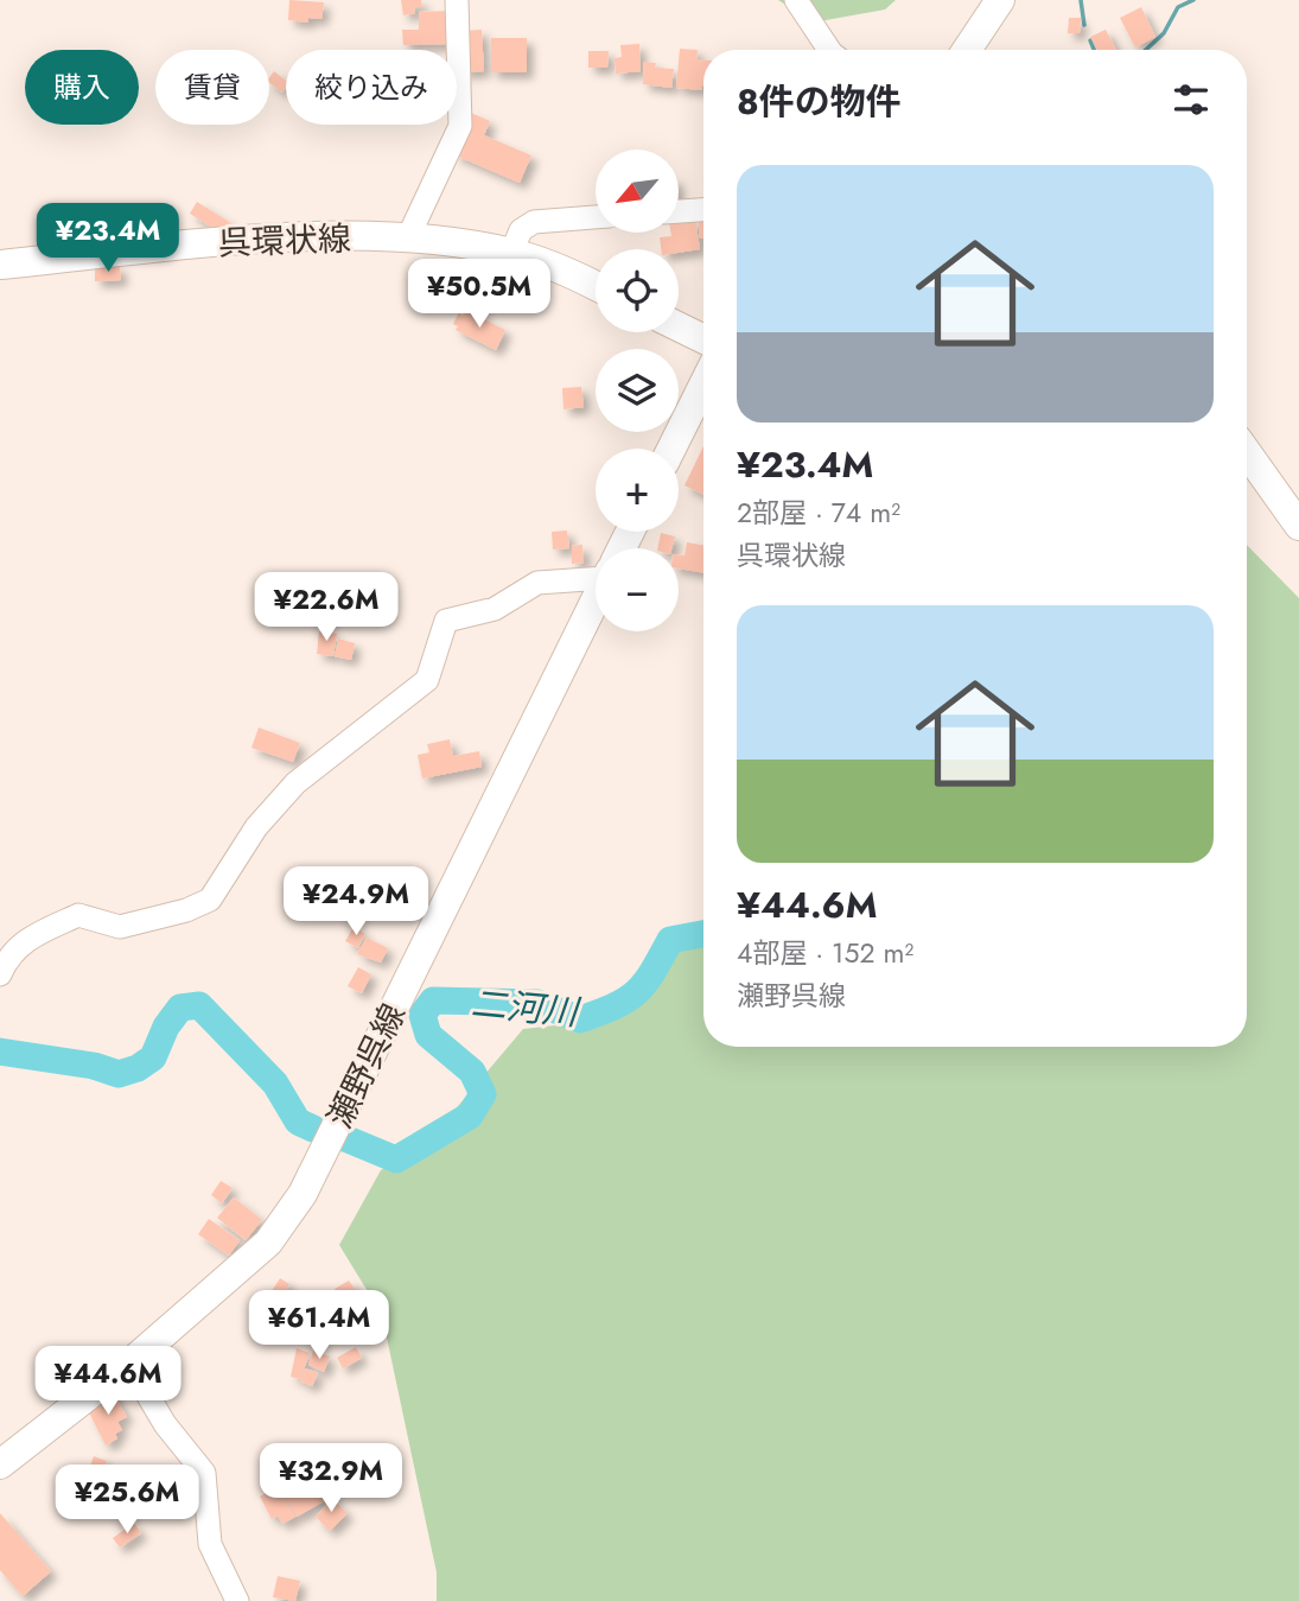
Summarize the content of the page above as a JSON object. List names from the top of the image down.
{
  "streets": {
    "main road": ["呉環状線", "瀬野呉線"]
  },
  "water": ["二河川"],
  "north": "bottom left",
  "page": {
    "chip": ["購入", "賃貸", "絞り込み"],
    "heading": "8件の物件",
    "map_buttons": ["+", "−"],
    "list": [
      {
        "name": "¥23.4M",
        "note": "2部屋 · 74 m² · 呉環状線"
      },
      {
        "name": "¥44.6M",
        "note": "4部屋 · 152 m² · 瀬野呉線"
      }
    ],
    "price": [
      "¥23.4M",
      "¥50.5M",
      "¥22.6M",
      "¥24.9M",
      "¥61.4M",
      "¥44.6M",
      "¥32.9M",
      "¥25.6M"
    ]
  }
}
